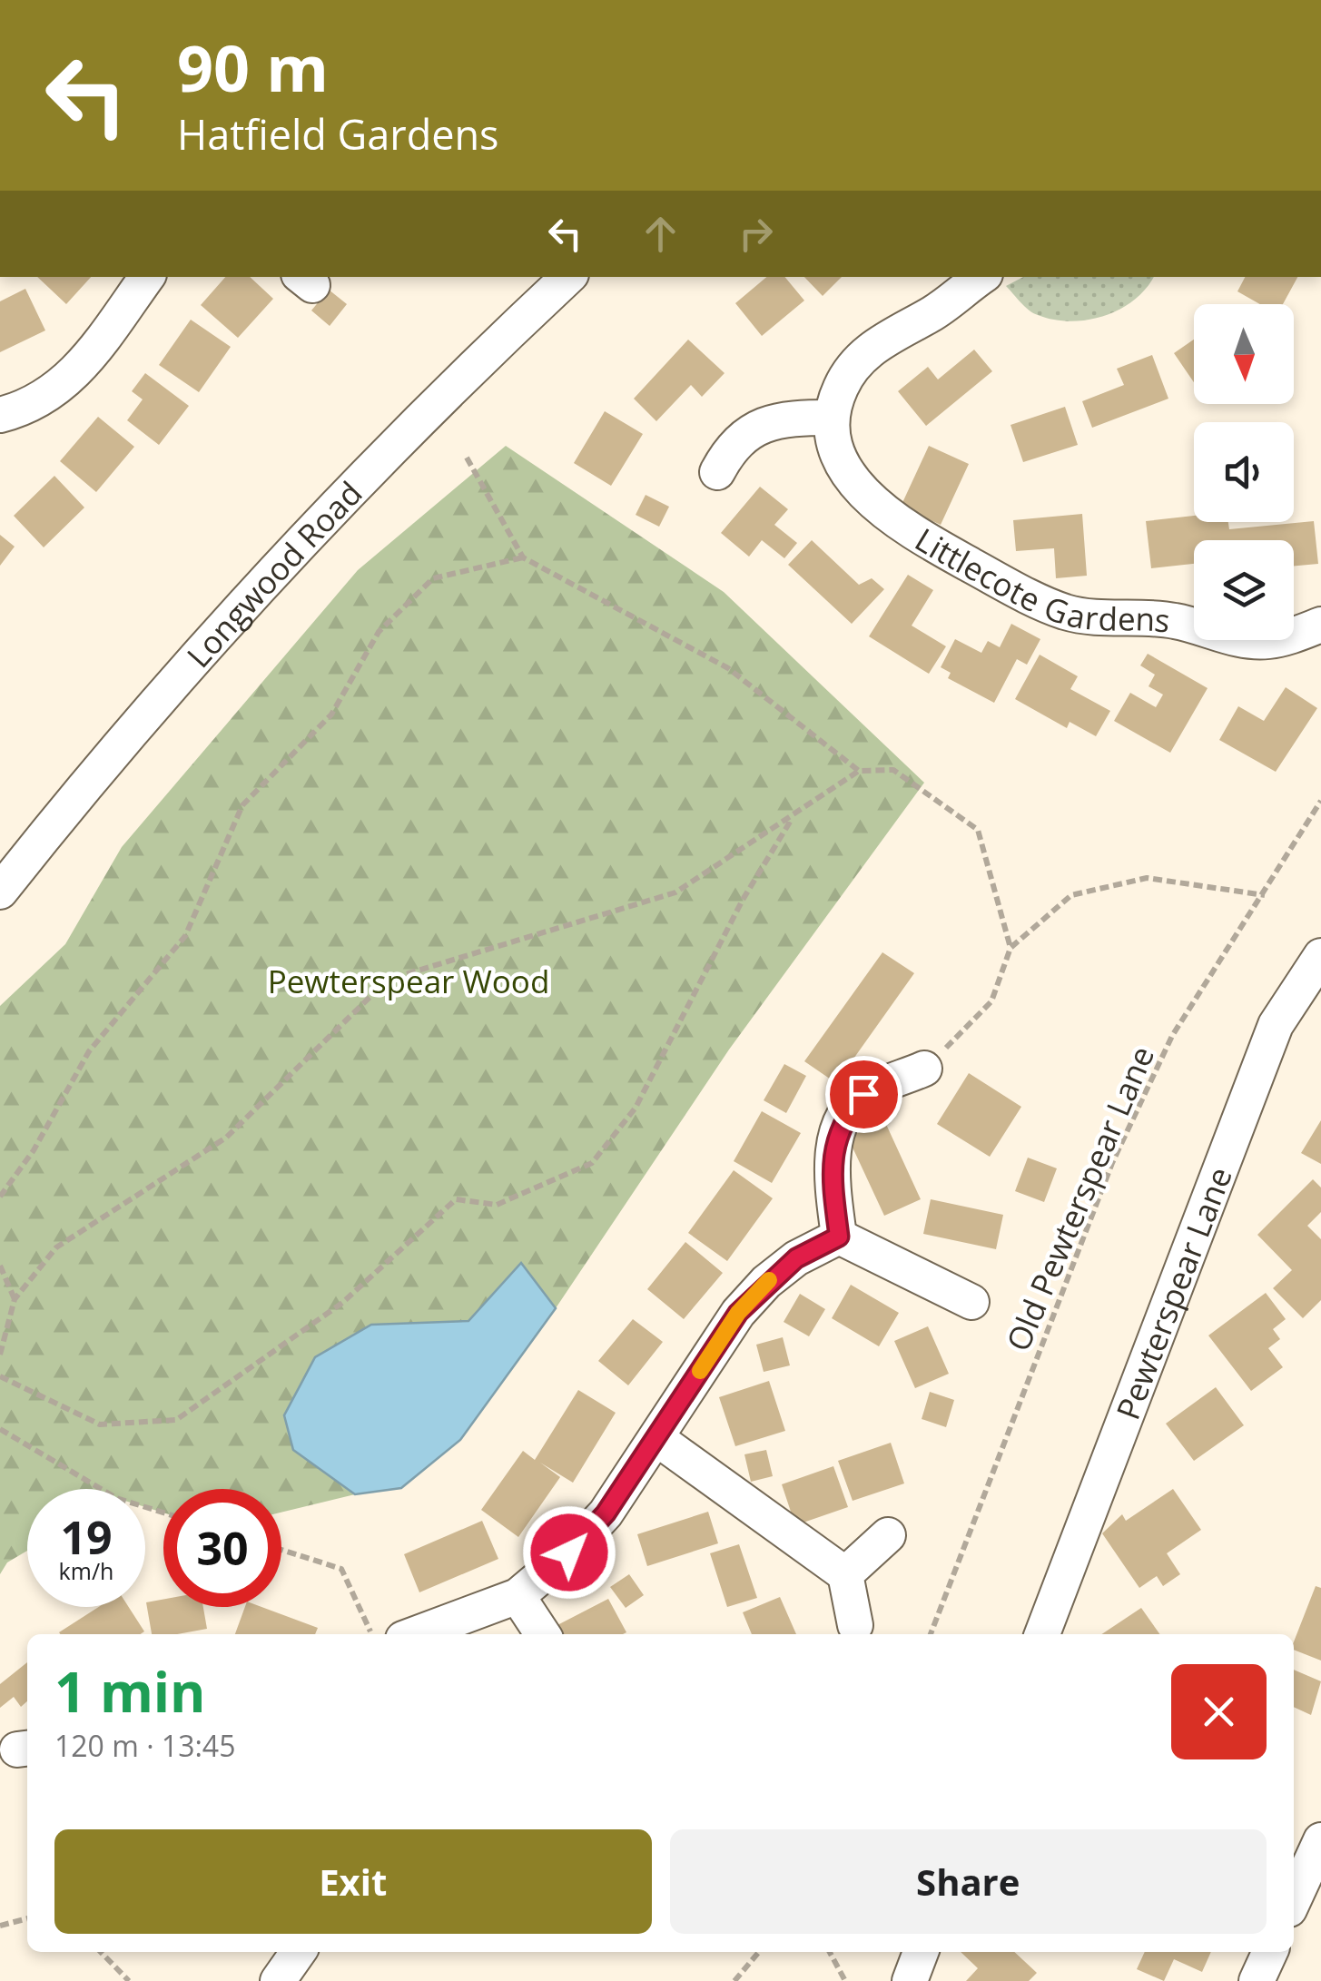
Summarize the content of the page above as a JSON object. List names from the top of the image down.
{
  "streets": {
    "street": ["Longwood Road", "Littlecote Gardens", "Pewterspear Lane"],
    "path": ["Old Pewterspear Lane"]
  },
  "parks": ["Pewterspear Wood"],
  "north": "bottom",
  "page": {
    "turn": ["90 m", "Hatfield Gardens"],
    "speed": "19 km/h",
    "limit": "30",
    "heading": ["1 min", "120 m · 13:45"],
    "buttons": ["Exit", "Share"]
  }
}
